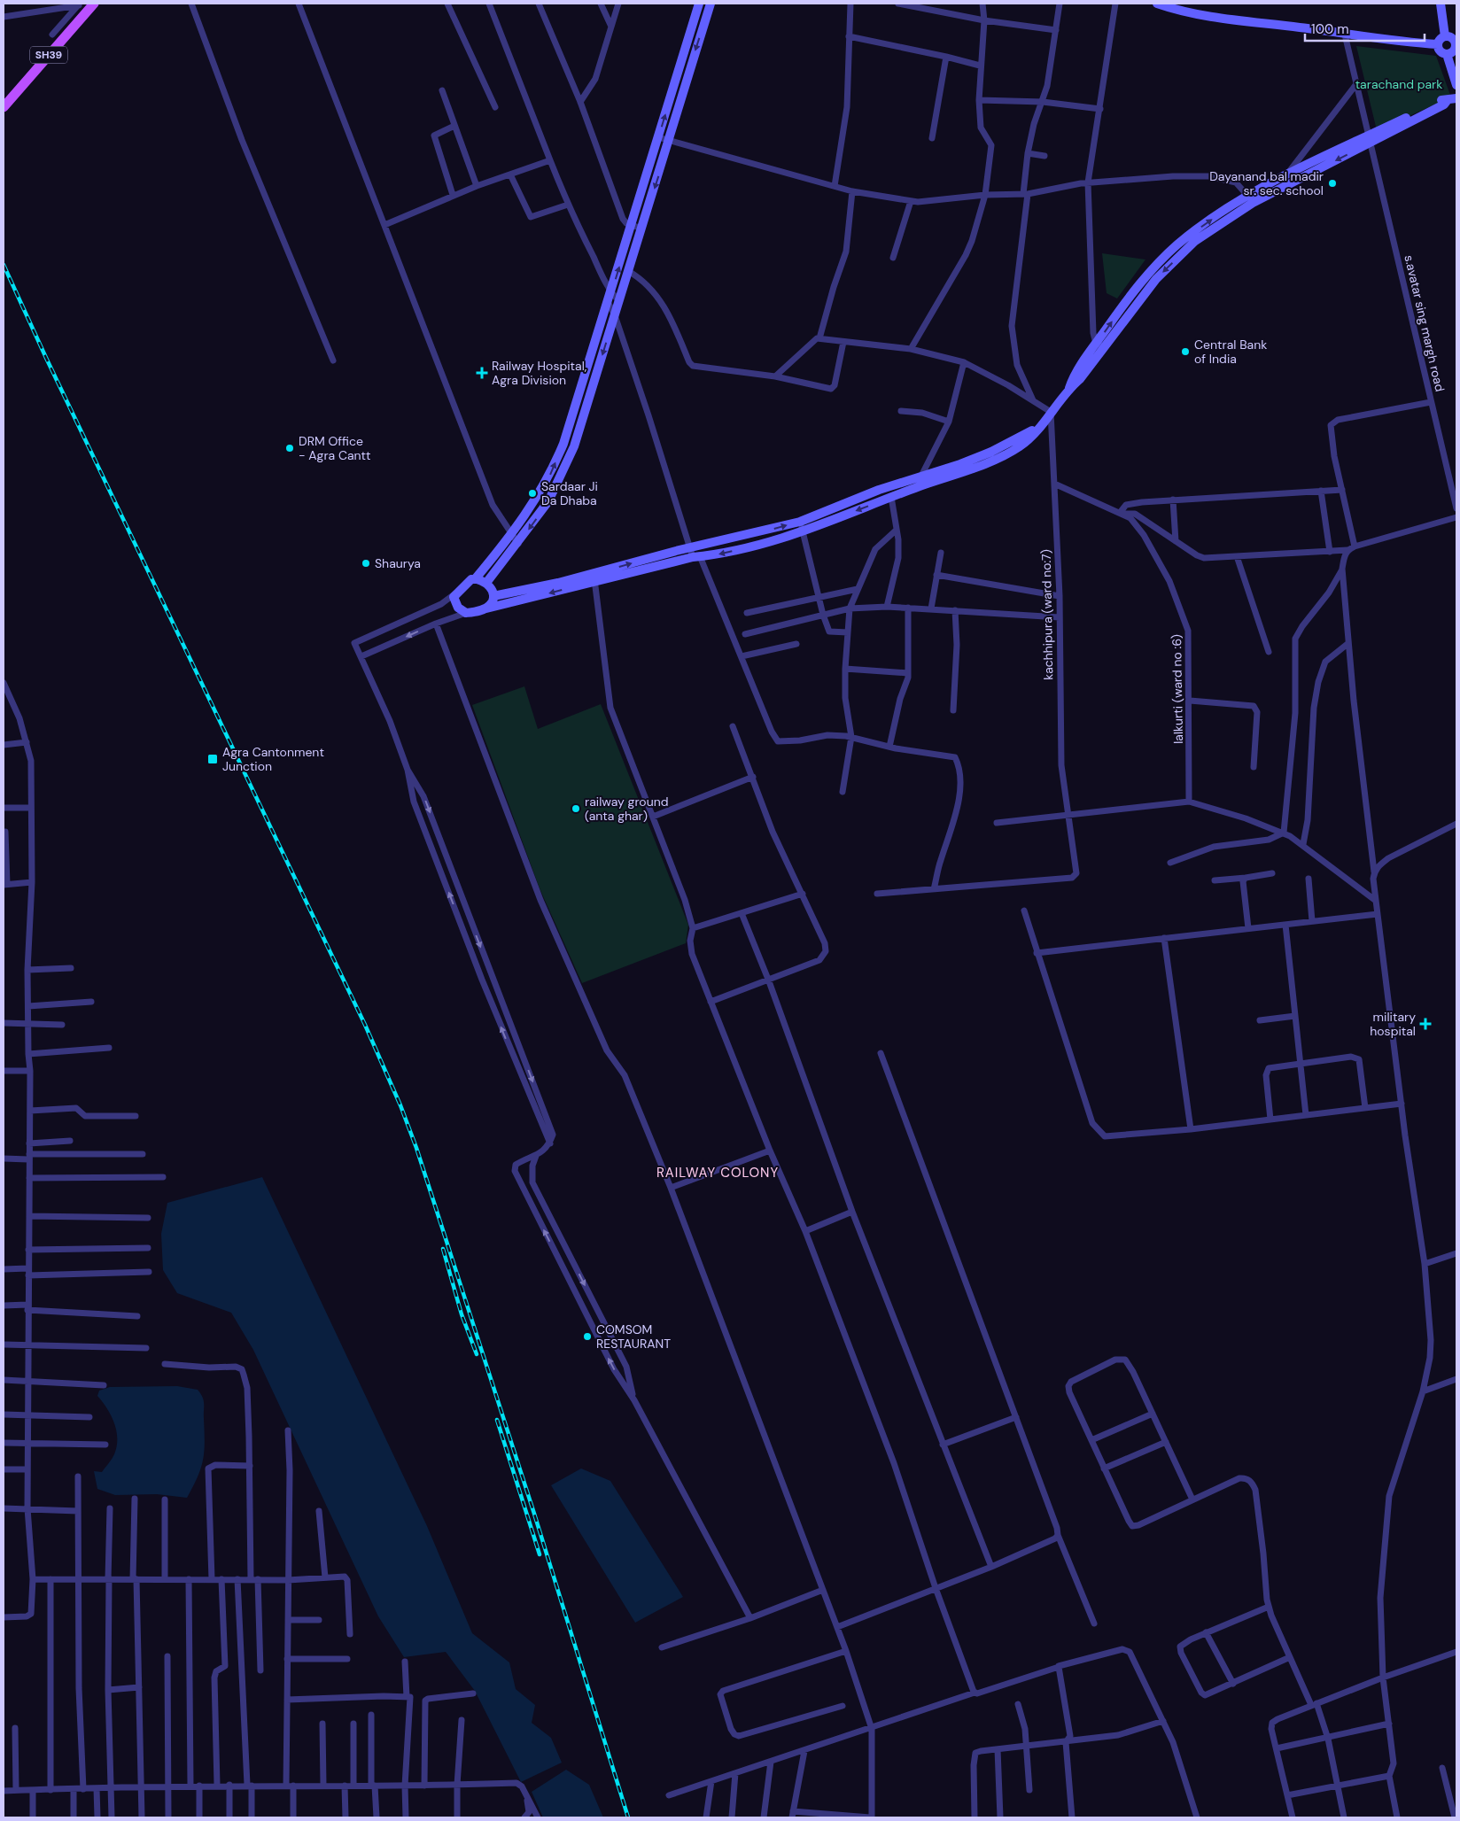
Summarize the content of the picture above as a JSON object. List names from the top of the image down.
{
  "streets": {
    "main road": ["SH39"],
    "street": ["s.avatar sing margh road", "kachhipura (ward no:7)", "lalkurti (ward no :6)"]
  },
  "districts": ["RAILWAY COLONY"],
  "parks": ["tarachand park"],
  "places": {
    "other": [
      "Dayanand bal madir sr. sec. school",
      "Central Bank of India",
      "DRM Office - Agra Cantt",
      "Sardaar Ji Da Dhaba",
      "Shaurya",
      "railway ground (anta ghar)",
      "COMSOM RESTAURANT"
    ],
    "health": ["Railway Hospital, Agra Division", "military hospital"],
    "transit": ["Agra Cantonment Junction"]
  },
  "scale_bar": "100 m"
}
